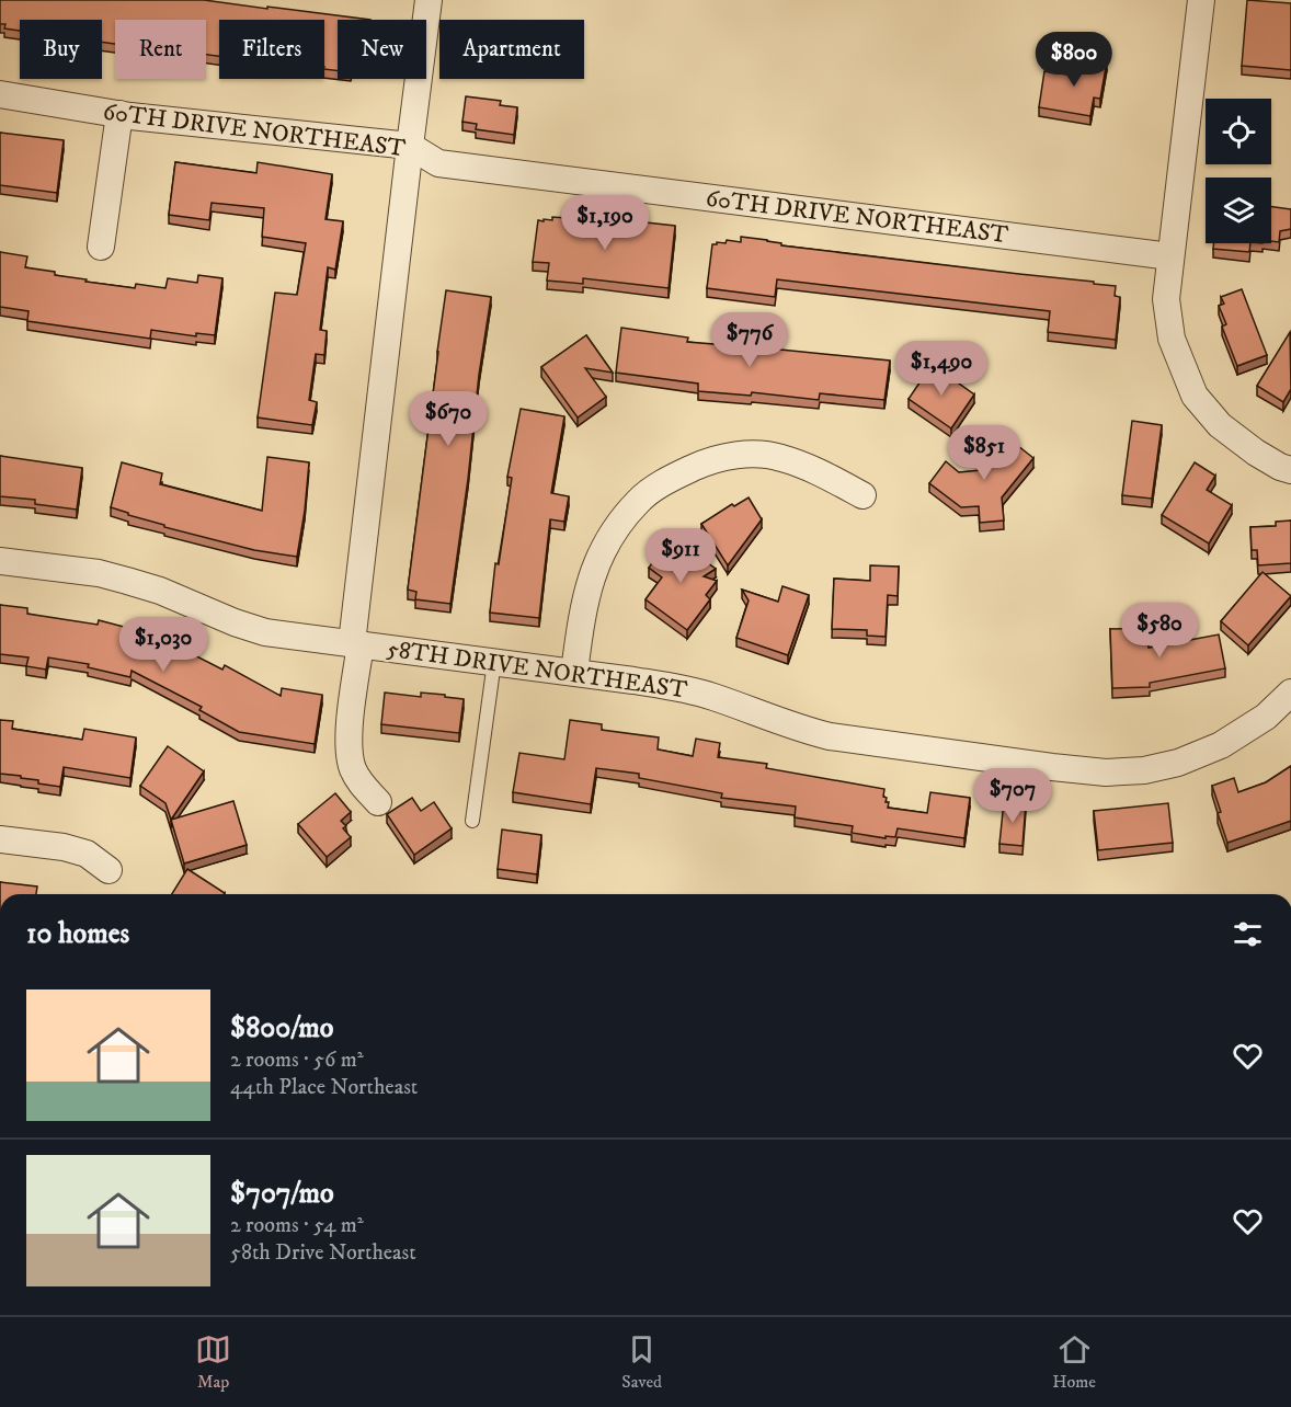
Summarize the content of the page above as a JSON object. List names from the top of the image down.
{
  "streets": {
    "street": ["60TH DRIVE NORTHEAST", "58TH DRIVE NORTHEAST"]
  },
  "page": {
    "chip": [
      "Buy",
      "Rent",
      "Filters",
      "New",
      "Apartment"
    ],
    "price": [
      "$800",
      "$1,190",
      "$776",
      "$1,490",
      "$670",
      "$851",
      "$911",
      "$580",
      "$1,030",
      "$707"
    ],
    "heading": "10 homes",
    "list": [
      {
        "name": "$800/mo",
        "note": "2 rooms · 56 m² · 44th Place Northeast"
      },
      {
        "name": "$707/mo",
        "note": "2 rooms · 54 m² · 58th Drive Northeast"
      }
    ],
    "tabs": ["Map", "Saved", "Home"]
  }
}
